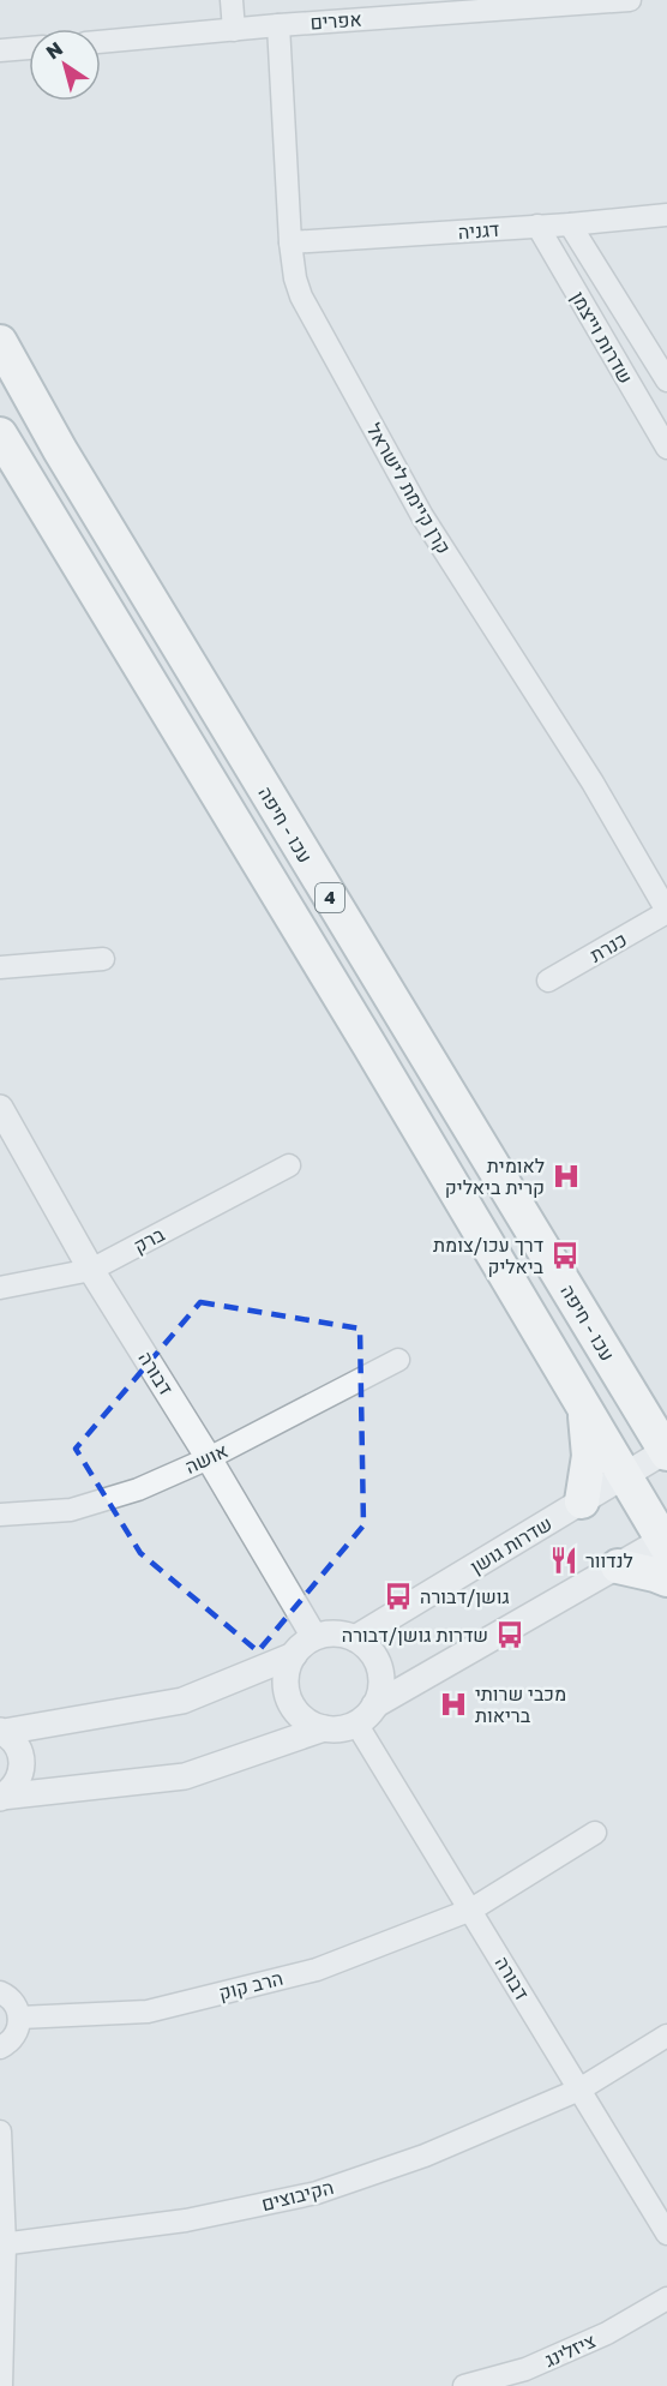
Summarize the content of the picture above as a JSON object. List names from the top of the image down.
{
  "streets": {
    "highway": ["עכו - חיפה", "4"],
    "street": [
      "אפרים",
      "דגניה",
      "שדרות וייצמן",
      "קרן קיימת לישראל",
      "כנרת",
      "ברק",
      "דבורה",
      "אושה",
      "שדרות גושן",
      "הרב קוק",
      "הקיבוצים",
      "ציזלינג"
    ]
  },
  "crossings": [
    ["אפרים", "קרן קיימת לישראל"],
    ["דגניה", "שדרות וייצמן"],
    ["דגניה", "קרן קיימת לישראל"],
    ["קרן קיימת לישראל", "כנרת"],
    ["עכו - חיפה", "שדרות גושן"],
    ["4", "שדרות גושן"],
    ["ברק", "דבורה"],
    ["דבורה", "אושה"],
    ["דבורה", "שדרות גושן"],
    ["דבורה", "הרב קוק"],
    ["דבורה", "הקיבוצים"]
  ],
  "places": {
    "hospital": ["לאומית קרית ביאליק", "מכבי שרותי בריאות"],
    "bus stop": ["דרך עכו/צומת ביאליק", "גושן/דבורה", "שדרות גושן/דבורה"],
    "restaurant": ["לנדוור"]
  },
  "north": "top left"
}
